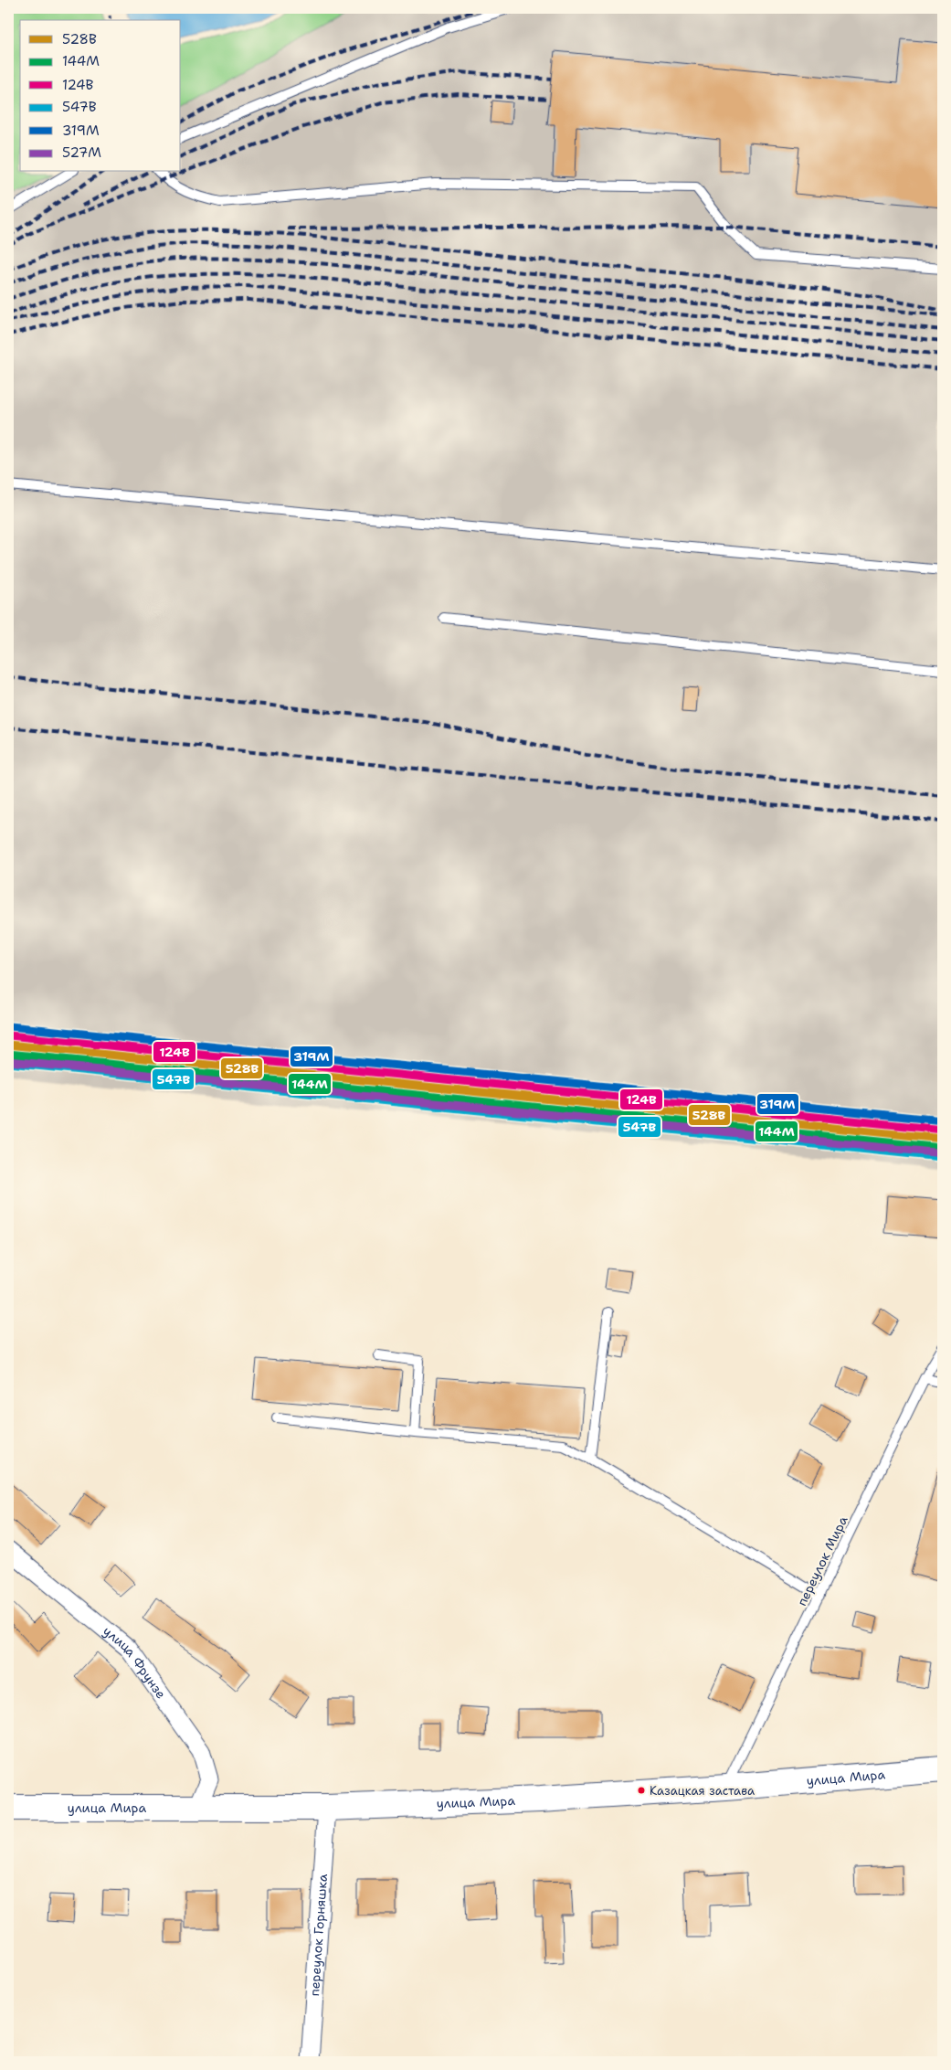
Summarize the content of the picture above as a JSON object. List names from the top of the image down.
{
  "streets": {
    "main road": ["улица Мира"],
    "street": ["улица Фрунзе", "переулок Горняшка"],
    "lane": ["переулок Мира"]
  },
  "crossings": [
    ["переулок Мира", "улица Мира"],
    ["улица Фрунзе", "улица Мира"],
    ["улица Мира", "переулок Горняшка"]
  ],
  "places": ["Казацкая застава"],
  "lines": [
    "transit line 319М",
    "transit line 124В",
    "transit line 528В",
    "transit line 144М",
    "transit line 527М",
    "transit line 547В"
  ],
  "legend": [
    "528В",
    "144М",
    "124В",
    "547В",
    "319М",
    "527М"
  ]
}
